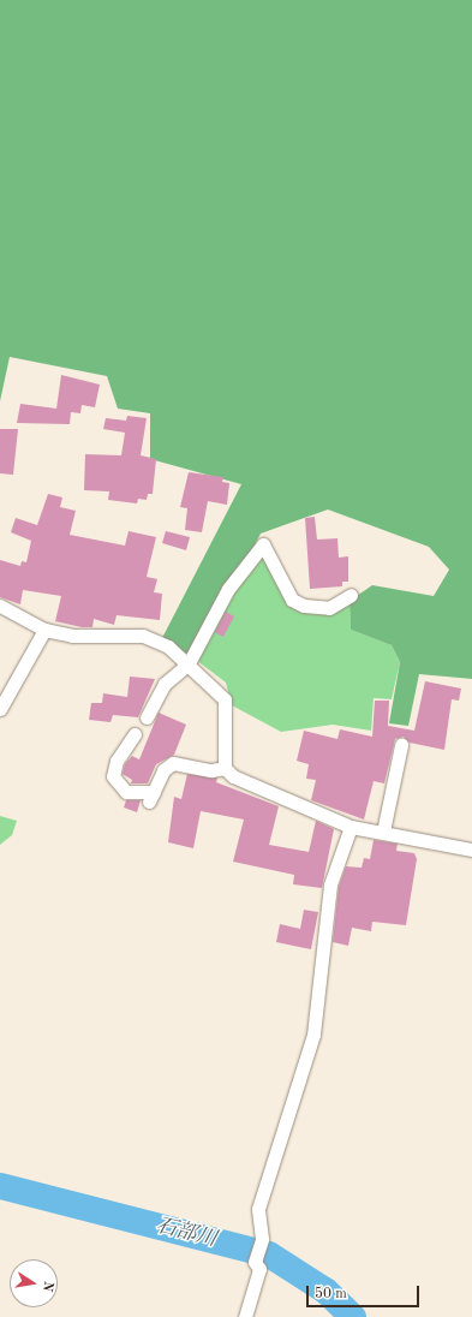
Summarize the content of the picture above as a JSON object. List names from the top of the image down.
{
  "water": ["石部川"],
  "scale_bar": "50 m",
  "north": "right"
}
